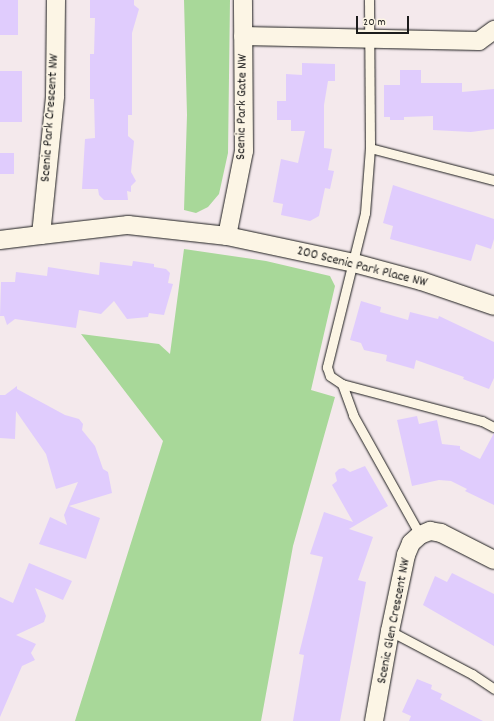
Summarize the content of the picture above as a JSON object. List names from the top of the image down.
{
  "streets": {
    "street": [
      "Scenic Park Gate NW",
      "Scenic Park Crescent NW",
      "200 Scenic Park Place NW",
      "Scenic Glen Crescent NW"
    ]
  },
  "crossings": [
    ["Scenic Park Gate NW", "200 Scenic Park Place NW"]
  ],
  "scale_bar": "20 m"
}
